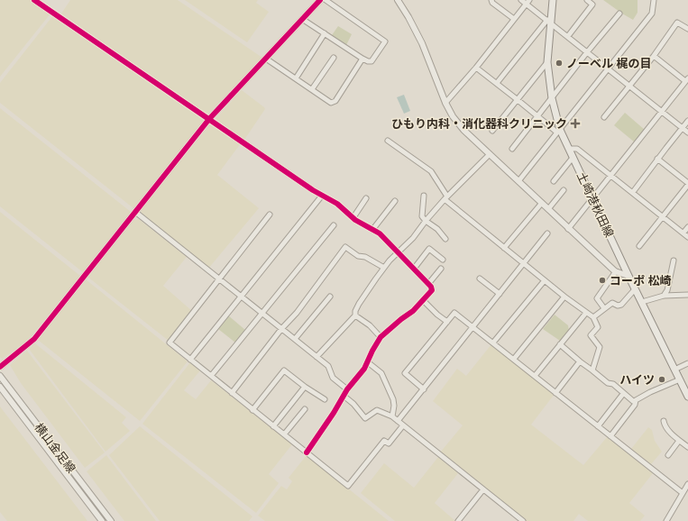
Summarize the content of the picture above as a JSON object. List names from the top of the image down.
{
  "streets": {
    "main road": ["土崎港秋田線"],
    "street": ["横山金足線"]
  },
  "places": {
    "other": ["ノーベル 梶の目", "コーポ 松崎", "ハイツ"],
    "health": ["ひもり内科・消化器科クリニック"]
  }
}
